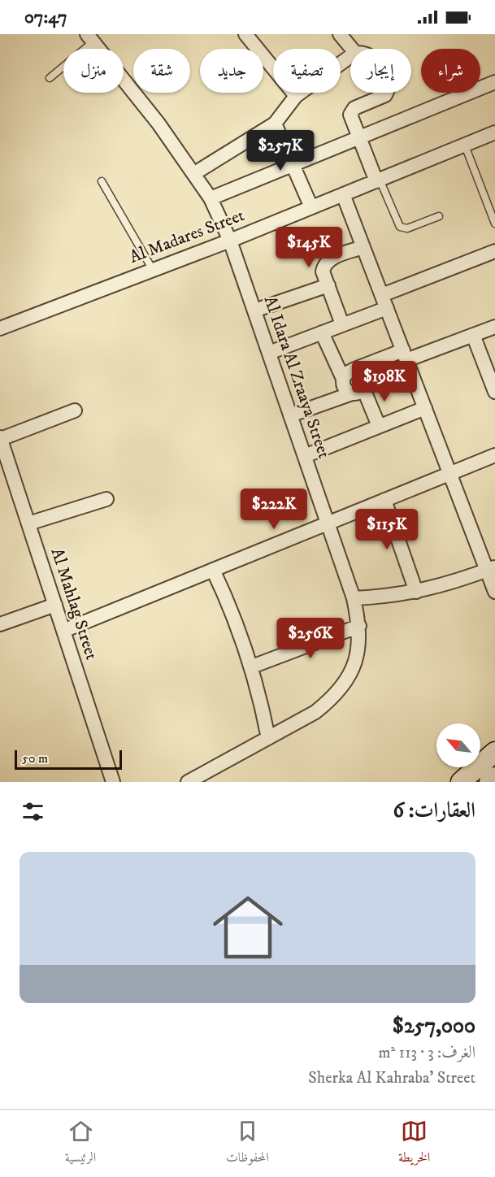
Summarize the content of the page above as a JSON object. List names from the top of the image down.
{
  "streets": {
    "street": ["Al Madares Street", "Al Idara Al Zraaya Street", "Al Mahlag Street"]
  },
  "crossings": [
    ["Al Madares Street", "Al Idara Al Zraaya Street"]
  ],
  "scale_bar": "50 m",
  "north": "top left",
  "page": {
    "status": "07:47",
    "chip": [
      "شراء",
      "إيجار",
      "تصفية",
      "جديد",
      "شقة",
      "منزل"
    ],
    "price": [
      "$257K",
      "$145K",
      "$198K",
      "$222K",
      "$115K",
      "$256K"
    ],
    "scale": "50 m",
    "heading": "العقارات: 6",
    "list": [
      {
        "name": "$257,000",
        "note": "الغرف: 3 · 113 m² · Sherka Al Kahraba' Street"
      }
    ],
    "tabs": ["الخريطة", "المحفوظات", "الرئيسية"]
  }
}
